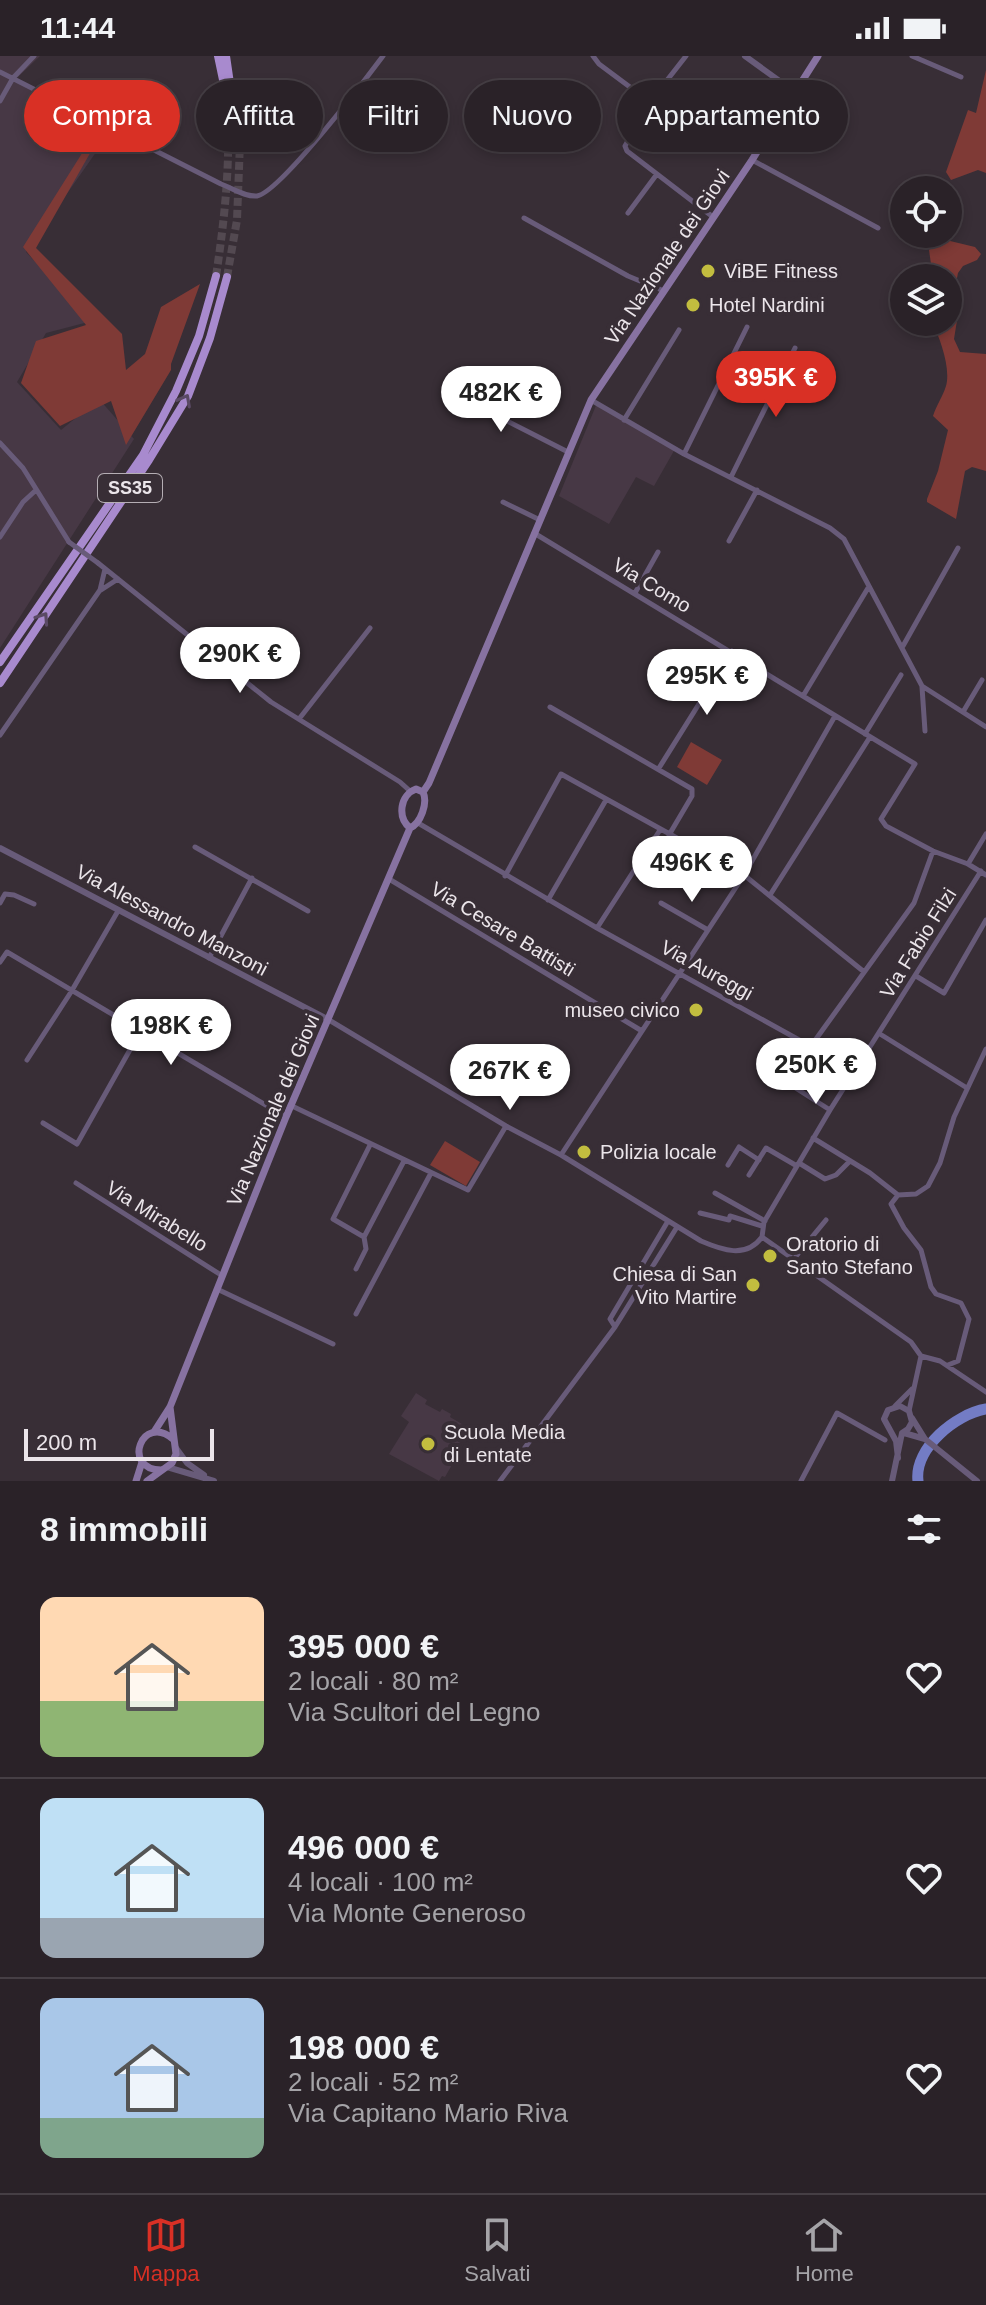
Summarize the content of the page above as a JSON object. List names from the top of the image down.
{
  "streets": {
    "highway": ["SS35"],
    "main road": ["Via Nazionale dei Giovi"],
    "street": [
      "Via Como",
      "Via Alessandro Manzoni",
      "Via Cesare Battisti",
      "Via Fabio Filzi",
      "Via Aureggi",
      "Via Mirabello"
    ]
  },
  "crossings": [
    ["Via Nazionale dei Giovi", "Via Como"],
    ["Via Nazionale dei Giovi", "Via Alessandro Manzoni"],
    ["Via Nazionale dei Giovi", "Via Cesare Battisti"],
    ["Via Nazionale dei Giovi", "Via Aureggi"],
    ["Via Nazionale dei Giovi", "Via Mirabello"],
    ["Via Fabio Filzi", "Via Aureggi"]
  ],
  "places": [
    "ViBE Fitness",
    "Hotel Nardini",
    "museo civico",
    "Polizia locale",
    "Oratorio di Santo Stefano",
    "Chiesa di San Vito Martire",
    "Scuola Media di Lentate"
  ],
  "scale_bar": "200 m",
  "page": {
    "status": "11:44",
    "chip": [
      "Compra",
      "Affitta",
      "Filtri",
      "Nuovo",
      "Appartamento"
    ],
    "price": [
      "395K €",
      "482K €",
      "290K €",
      "295K €",
      "496K €",
      "198K €",
      "250K €",
      "267K €"
    ],
    "scale": "200 m",
    "heading": "8 immobili",
    "list": [
      {
        "name": "395 000 €",
        "note": "2 locali · 80 m² · Via Scultori del Legno"
      },
      {
        "name": "496 000 €",
        "note": "4 locali · 100 m² · Via Monte Generoso"
      },
      {
        "name": "198 000 €",
        "note": "2 locali · 52 m² · Via Capitano Mario Riva"
      }
    ],
    "tabs": ["Mappa", "Salvati", "Home"]
  }
}
